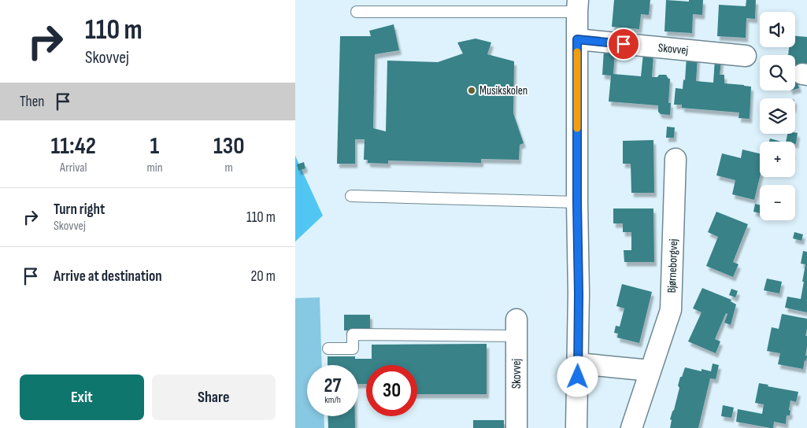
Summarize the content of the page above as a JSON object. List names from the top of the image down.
{
  "streets": {
    "street": ["Skovvej", "Bjørneborgvej"]
  },
  "places": ["Musikskolen"],
  "page": {
    "turn": ["110 m", "Skovvej"],
    "map_buttons": ["+", "−"],
    "then": "Then",
    "eta": [
      "11:42",
      "Arrival",
      "1",
      "min",
      "130",
      "m"
    ],
    "list": [
      {
        "name": "Turn right",
        "note": "Skovvej",
        "value": "110 m"
      },
      {
        "name": "Arrive at destination",
        "value": "20 m"
      }
    ],
    "speed": "27 km/h",
    "limit": "30",
    "buttons": ["Exit", "Share"]
  }
}
